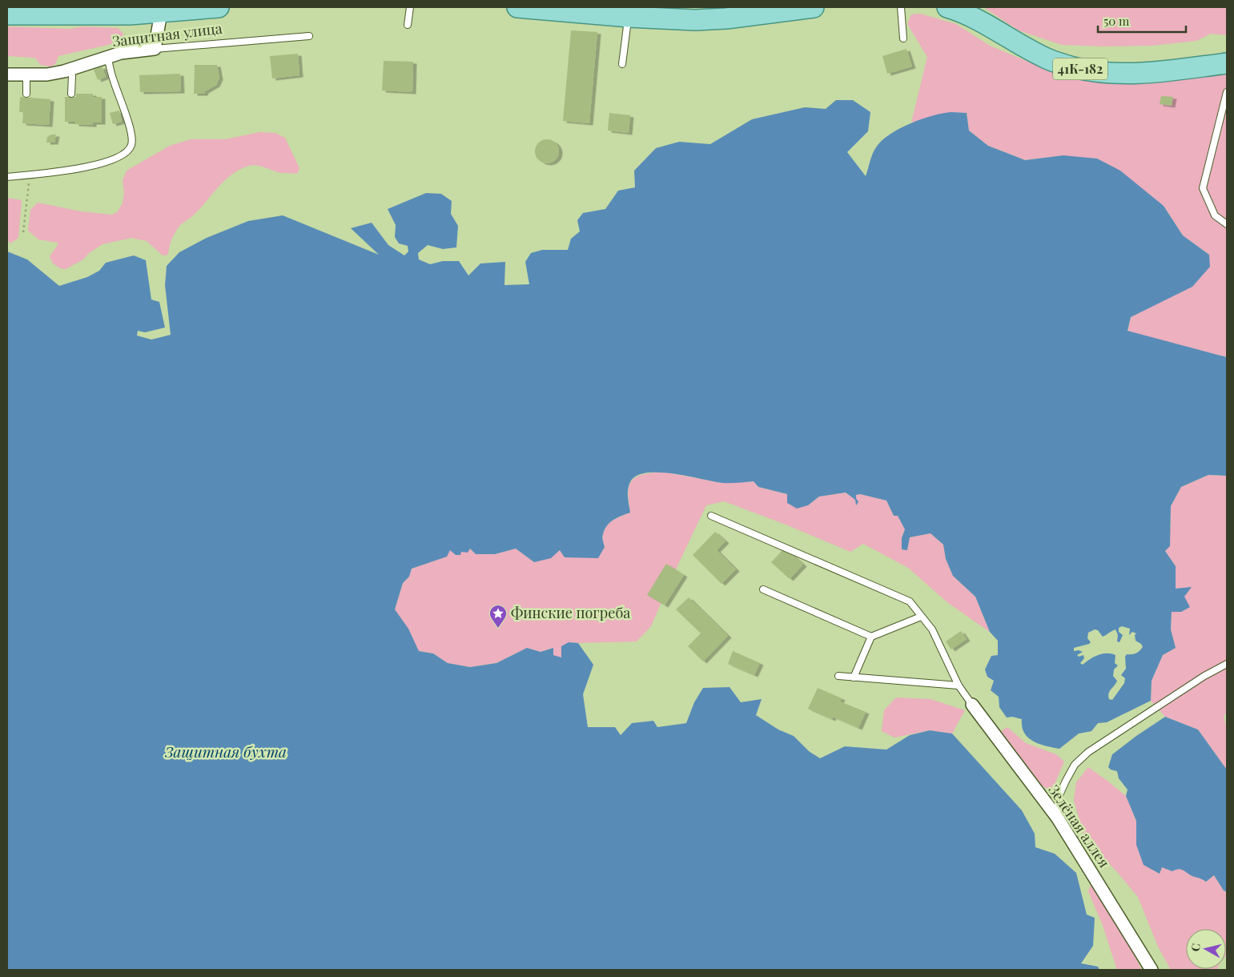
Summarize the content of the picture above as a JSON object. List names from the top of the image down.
{
  "streets": {
    "main road": ["41К-182"],
    "street": ["Защитная улица", "Зелёная аллея"]
  },
  "water": ["Защитная бухта"],
  "places": {
    "place": ["Финские погреба"]
  },
  "scale_bar": "50 m",
  "north": "left"
}
